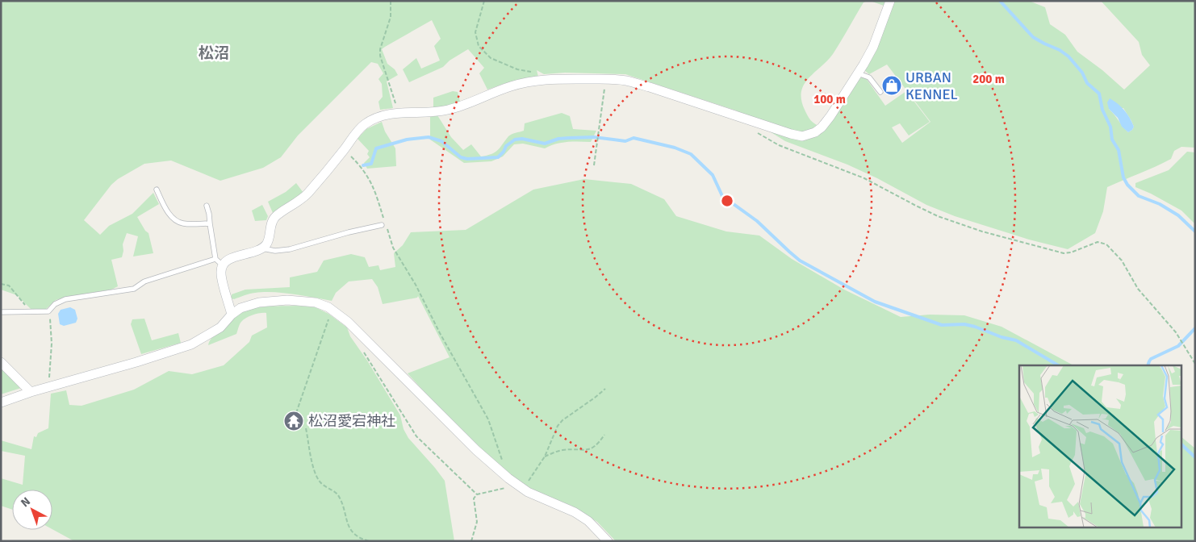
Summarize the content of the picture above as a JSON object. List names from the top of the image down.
{
  "districts": ["松沼"],
  "places": {
    "shop": ["URBAN KENNEL"],
    "temple": ["松沼愛宕神社"]
  },
  "north": "top left",
  "rings": ["200 m", "100 m"]
}
